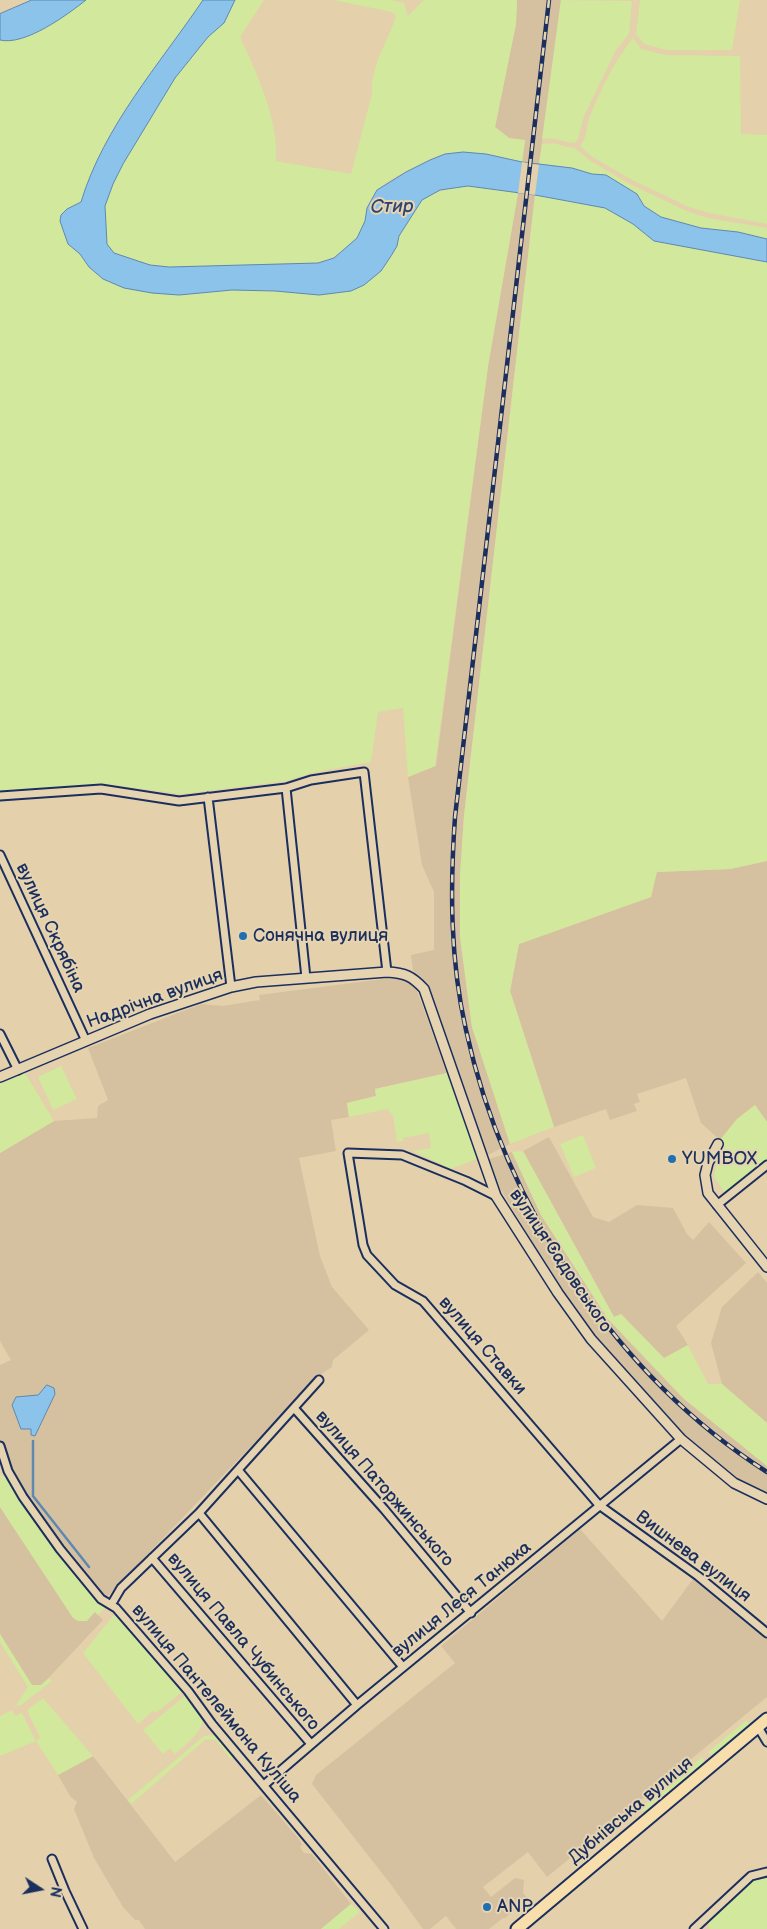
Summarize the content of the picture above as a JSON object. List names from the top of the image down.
{
  "streets": {
    "main road": ["Дубнівська вулиця"],
    "street": [
      "вулиця Скрябіна",
      "Надрічна вулиця",
      "вулиця Садовського",
      "вулиця Ставки",
      "вулиця Паторжинського",
      "Вишнева вулиця",
      "вулиця Леся Танюка",
      "вулиця Павла Чубинського",
      "вулиця Пантелеймона Куліша"
    ]
  },
  "crossings": [
    ["вулиця Скрябіна", "Надрічна вулиця"],
    ["Надрічна вулиця", "вулиця Садовського"],
    ["вулиця Садовського", "вулиця Ставки"],
    ["вулиця Садовського", "вулиця Леся Танюка"],
    ["вулиця Ставки", "Вишнева вулиця"],
    ["вулиця Ставки", "вулиця Леся Танюка"],
    ["вулиця Паторжинського", "вулиця Леся Танюка"],
    ["Вишнева вулиця", "вулиця Леся Танюка"],
    ["вулиця Леся Танюка", "вулиця Павла Чубинського"],
    ["вулиця Леся Танюка", "вулиця Пантелеймона Куліша"]
  ],
  "water": ["Стир"],
  "places": ["Сонячна вулиця", "YUMBOX", "ANP"],
  "north": "right"
}
